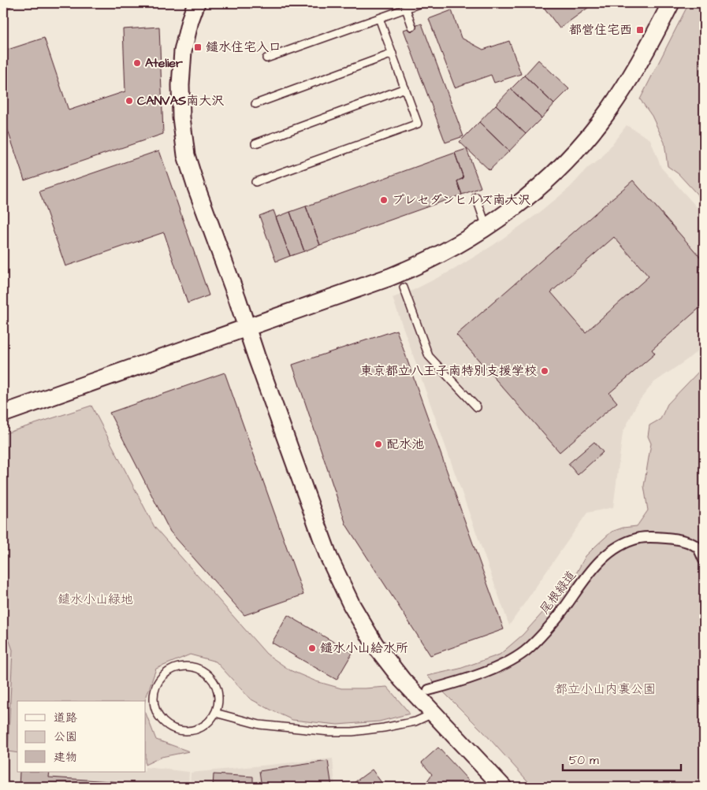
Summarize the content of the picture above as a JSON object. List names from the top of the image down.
{
  "streets": {
    "street": ["尾根緑道"]
  },
  "parks": ["鑓水小山緑地", "都立小山内裏公園"],
  "places": {
    "transit": ["都営住宅西", "鑓水住宅入口"],
    "other": [
      "Atelier",
      "CANVAS南大沢",
      "プレセダンヒルズ南大沢",
      "東京都立八王子南特別支援学校",
      "配水池",
      "鑓水小山給水所"
    ]
  },
  "legend": ["道路", "公園", "建物"],
  "scale_bar": "50 m"
}
